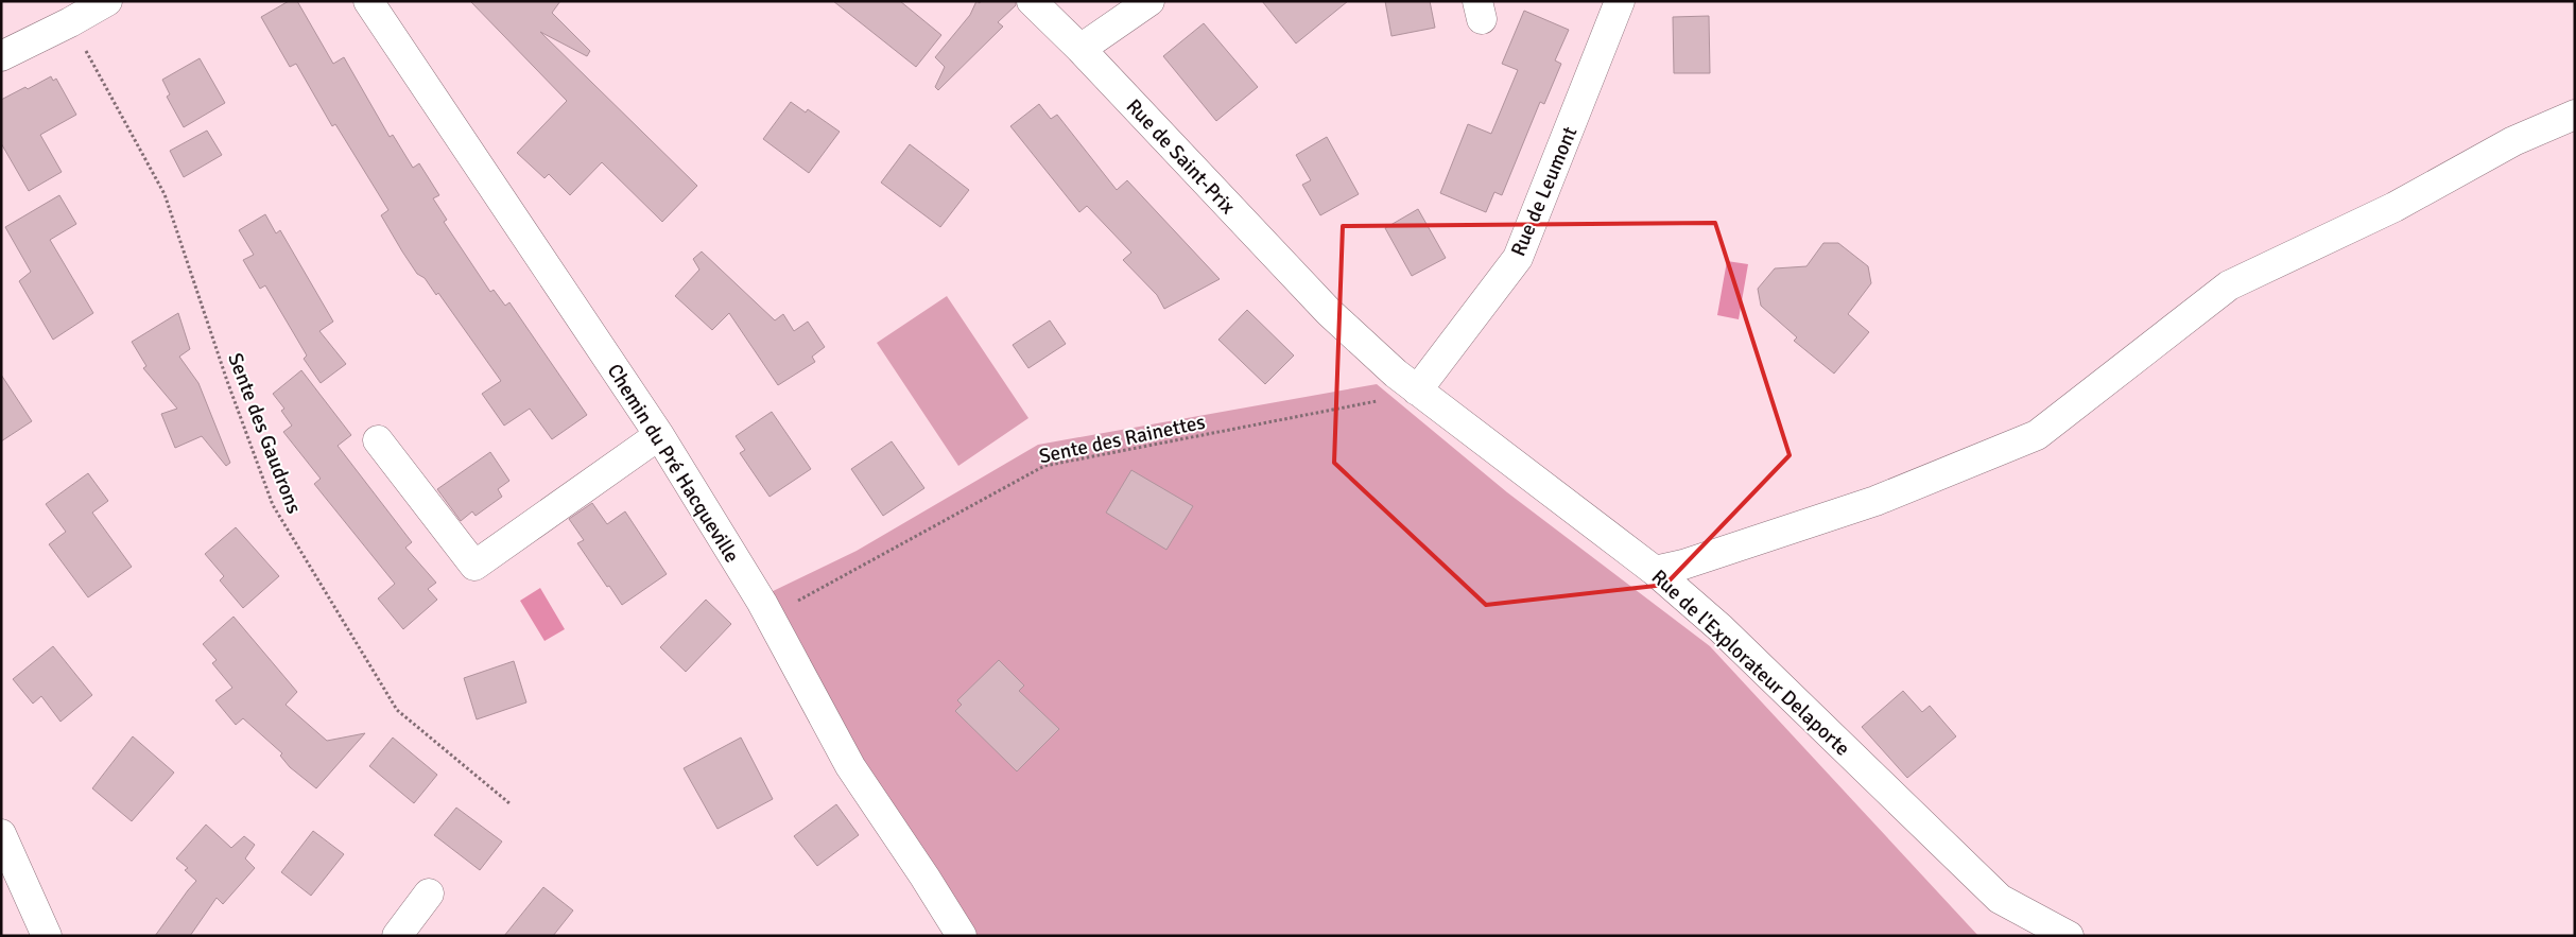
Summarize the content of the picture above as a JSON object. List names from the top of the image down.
{
  "streets": {
    "street": [
      "Rue de Saint-Prix",
      "Rue de Leumont",
      "Chemin du Pré Hacqueville",
      "Rue de l'Explorateur Delaporte"
    ],
    "path": ["Sente des Gaudrons", "Sente des Rainettes"]
  },
  "crossings": [
    ["Rue de Saint-Prix", "Rue de l'Explorateur Delaporte"],
    ["Rue de Leumont", "Sente des Rainettes"],
    ["Rue de Leumont", "Rue de l'Explorateur Delaporte"],
    ["Sente des Rainettes", "Chemin du Pré Hacqueville"],
    ["Sente des Rainettes", "Rue de l'Explorateur Delaporte"]
  ]
}
